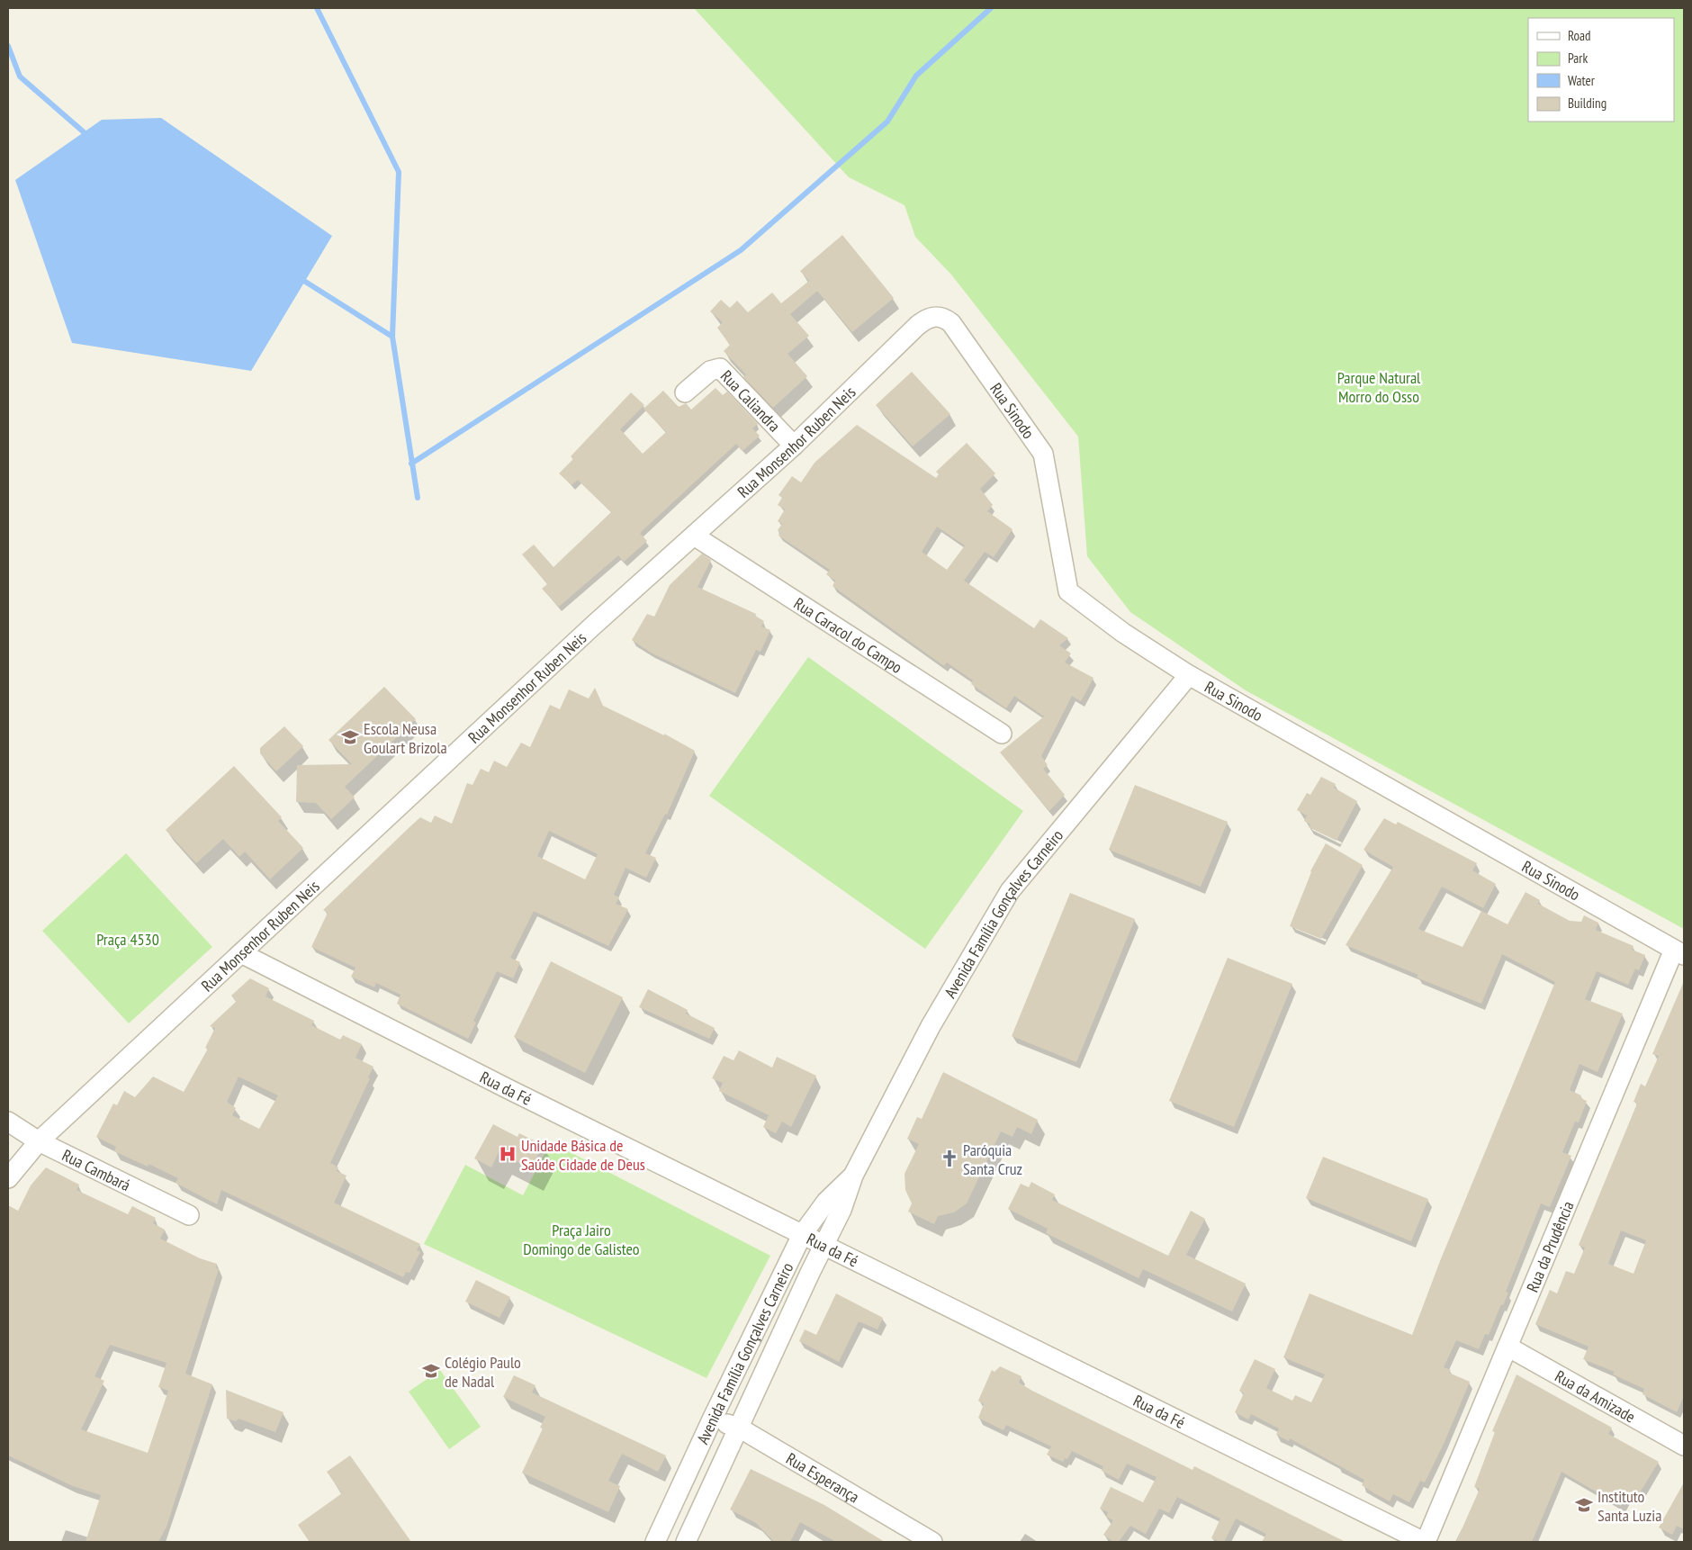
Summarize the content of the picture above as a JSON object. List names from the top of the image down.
{
  "streets": {
    "street": [
      "Rua Caliandra",
      "Rua Sinodo",
      "Rua Monsenhor Ruben Neis",
      "Rua Caracol do Campo",
      "Avenida Família Gonçalves Carneiro",
      "Rua da Fé",
      "Rua Cambará",
      "Rua da Prudência",
      "Rua da Amizade",
      "Rua Esperança"
    ]
  },
  "crossings": [
    ["Rua Caliandra", "Rua Monsenhor Ruben Neis"],
    ["Rua Sinodo", "Rua Monsenhor Ruben Neis"],
    ["Rua Sinodo", "Avenida Família Gonçalves Carneiro"],
    ["Rua Sinodo", "Rua da Prudência"],
    ["Rua Monsenhor Ruben Neis", "Rua Caracol do Campo"],
    ["Rua Monsenhor Ruben Neis", "Rua da Fé"],
    ["Rua Monsenhor Ruben Neis", "Rua Cambará"],
    ["Avenida Família Gonçalves Carneiro", "Rua da Fé"],
    ["Avenida Família Gonçalves Carneiro", "Rua Esperança"],
    ["Rua da Fé", "Rua da Prudência"],
    ["Rua da Prudência", "Rua da Amizade"]
  ],
  "parks": ["Parque Natural Morro do Osso", "Praça 4530", "Praça Jairo Domingo de Galisteo"],
  "places": {
    "school or university": ["Escola Neusa Goulart Brizola", "Colégio Paulo de Nadal", "Instituto Santa Luzia"],
    "hospital": ["Unidade Básica de Saúde Cidade de Deus"],
    "church": ["Paróquia Santa Cruz"]
  },
  "legend": [
    "Road",
    "Park",
    "Water",
    "Building"
  ]
}
